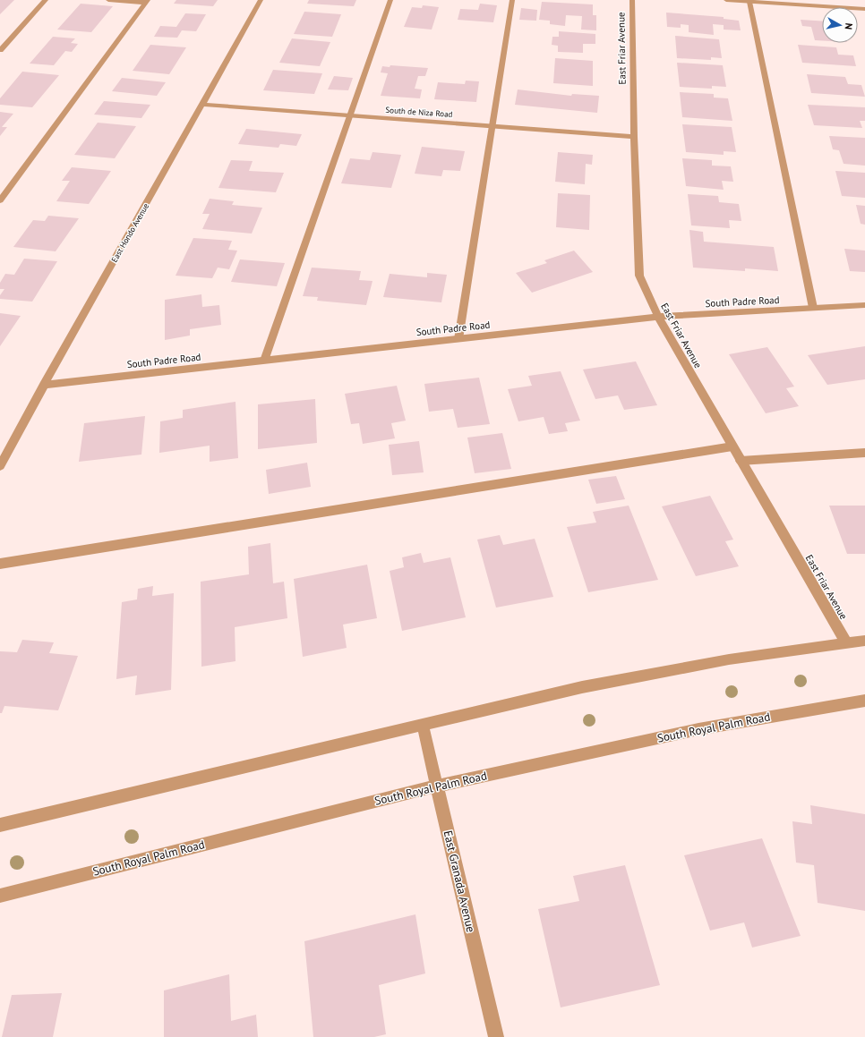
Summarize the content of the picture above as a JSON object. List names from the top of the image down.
{
  "streets": {
    "street": [
      "East Friar Avenue",
      "South de Niza Road",
      "East Hondo Avenue",
      "South Padre Road",
      "South Royal Palm Road",
      "East Granada Avenue"
    ]
  },
  "crossings": [
    ["East Friar Avenue", "South de Niza Road"],
    ["East Friar Avenue", "South Padre Road"],
    ["South de Niza Road", "East Hondo Avenue"],
    ["East Hondo Avenue", "South Padre Road"],
    ["South Royal Palm Road", "East Granada Avenue"]
  ],
  "north": "right"
}
